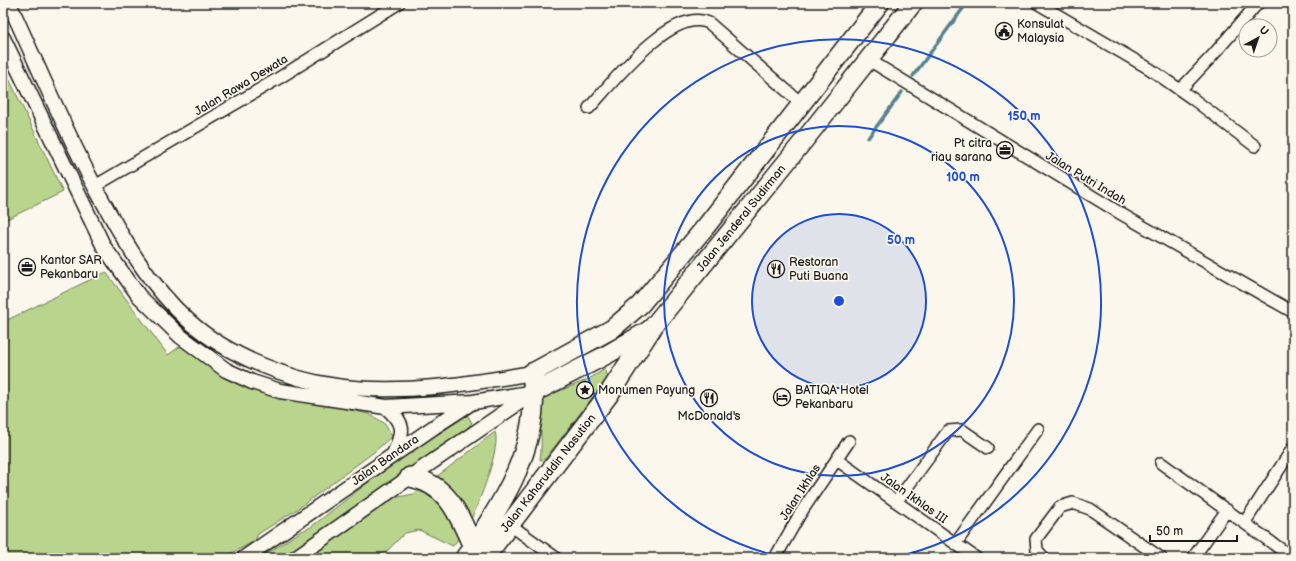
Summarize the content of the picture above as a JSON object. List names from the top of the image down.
{
  "streets": {
    "highway": ["Jalan Kaharuddin Nasution"],
    "main road": ["Jalan Jenderal Sudirman"],
    "street": [
      "Jalan Rawa Dewata",
      "Jalan Putri Indah",
      "Jalan Bandara",
      "Jalan Ikhlas",
      "Jalan Ikhlas III"
    ]
  },
  "crossings": [
    ["Jalan Putri Indah", "Jalan Jenderal Sudirman"],
    ["Jalan Jenderal Sudirman", "Jalan Bandara"],
    ["Jalan Jenderal Sudirman", "Jalan Kaharuddin Nasution"],
    ["Jalan Bandara", "Jalan Kaharuddin Nasution"],
    ["Jalan Ikhlas", "Jalan Ikhlas III"]
  ],
  "places": {
    "public building": ["Konsulat Malaysia"],
    "office": ["Pt citra riau sarana", "Kantor SAR Pekanbaru"],
    "restaurant": ["Restoran Puti Buana", "McDonald's"],
    "place": ["Monumen Payung"],
    "hotel": ["BATIQA Hotel Pekanbaru"]
  },
  "scale_bar": "50 m",
  "north": "top right",
  "rings": ["150 m", "100 m", "50 m"]
}
